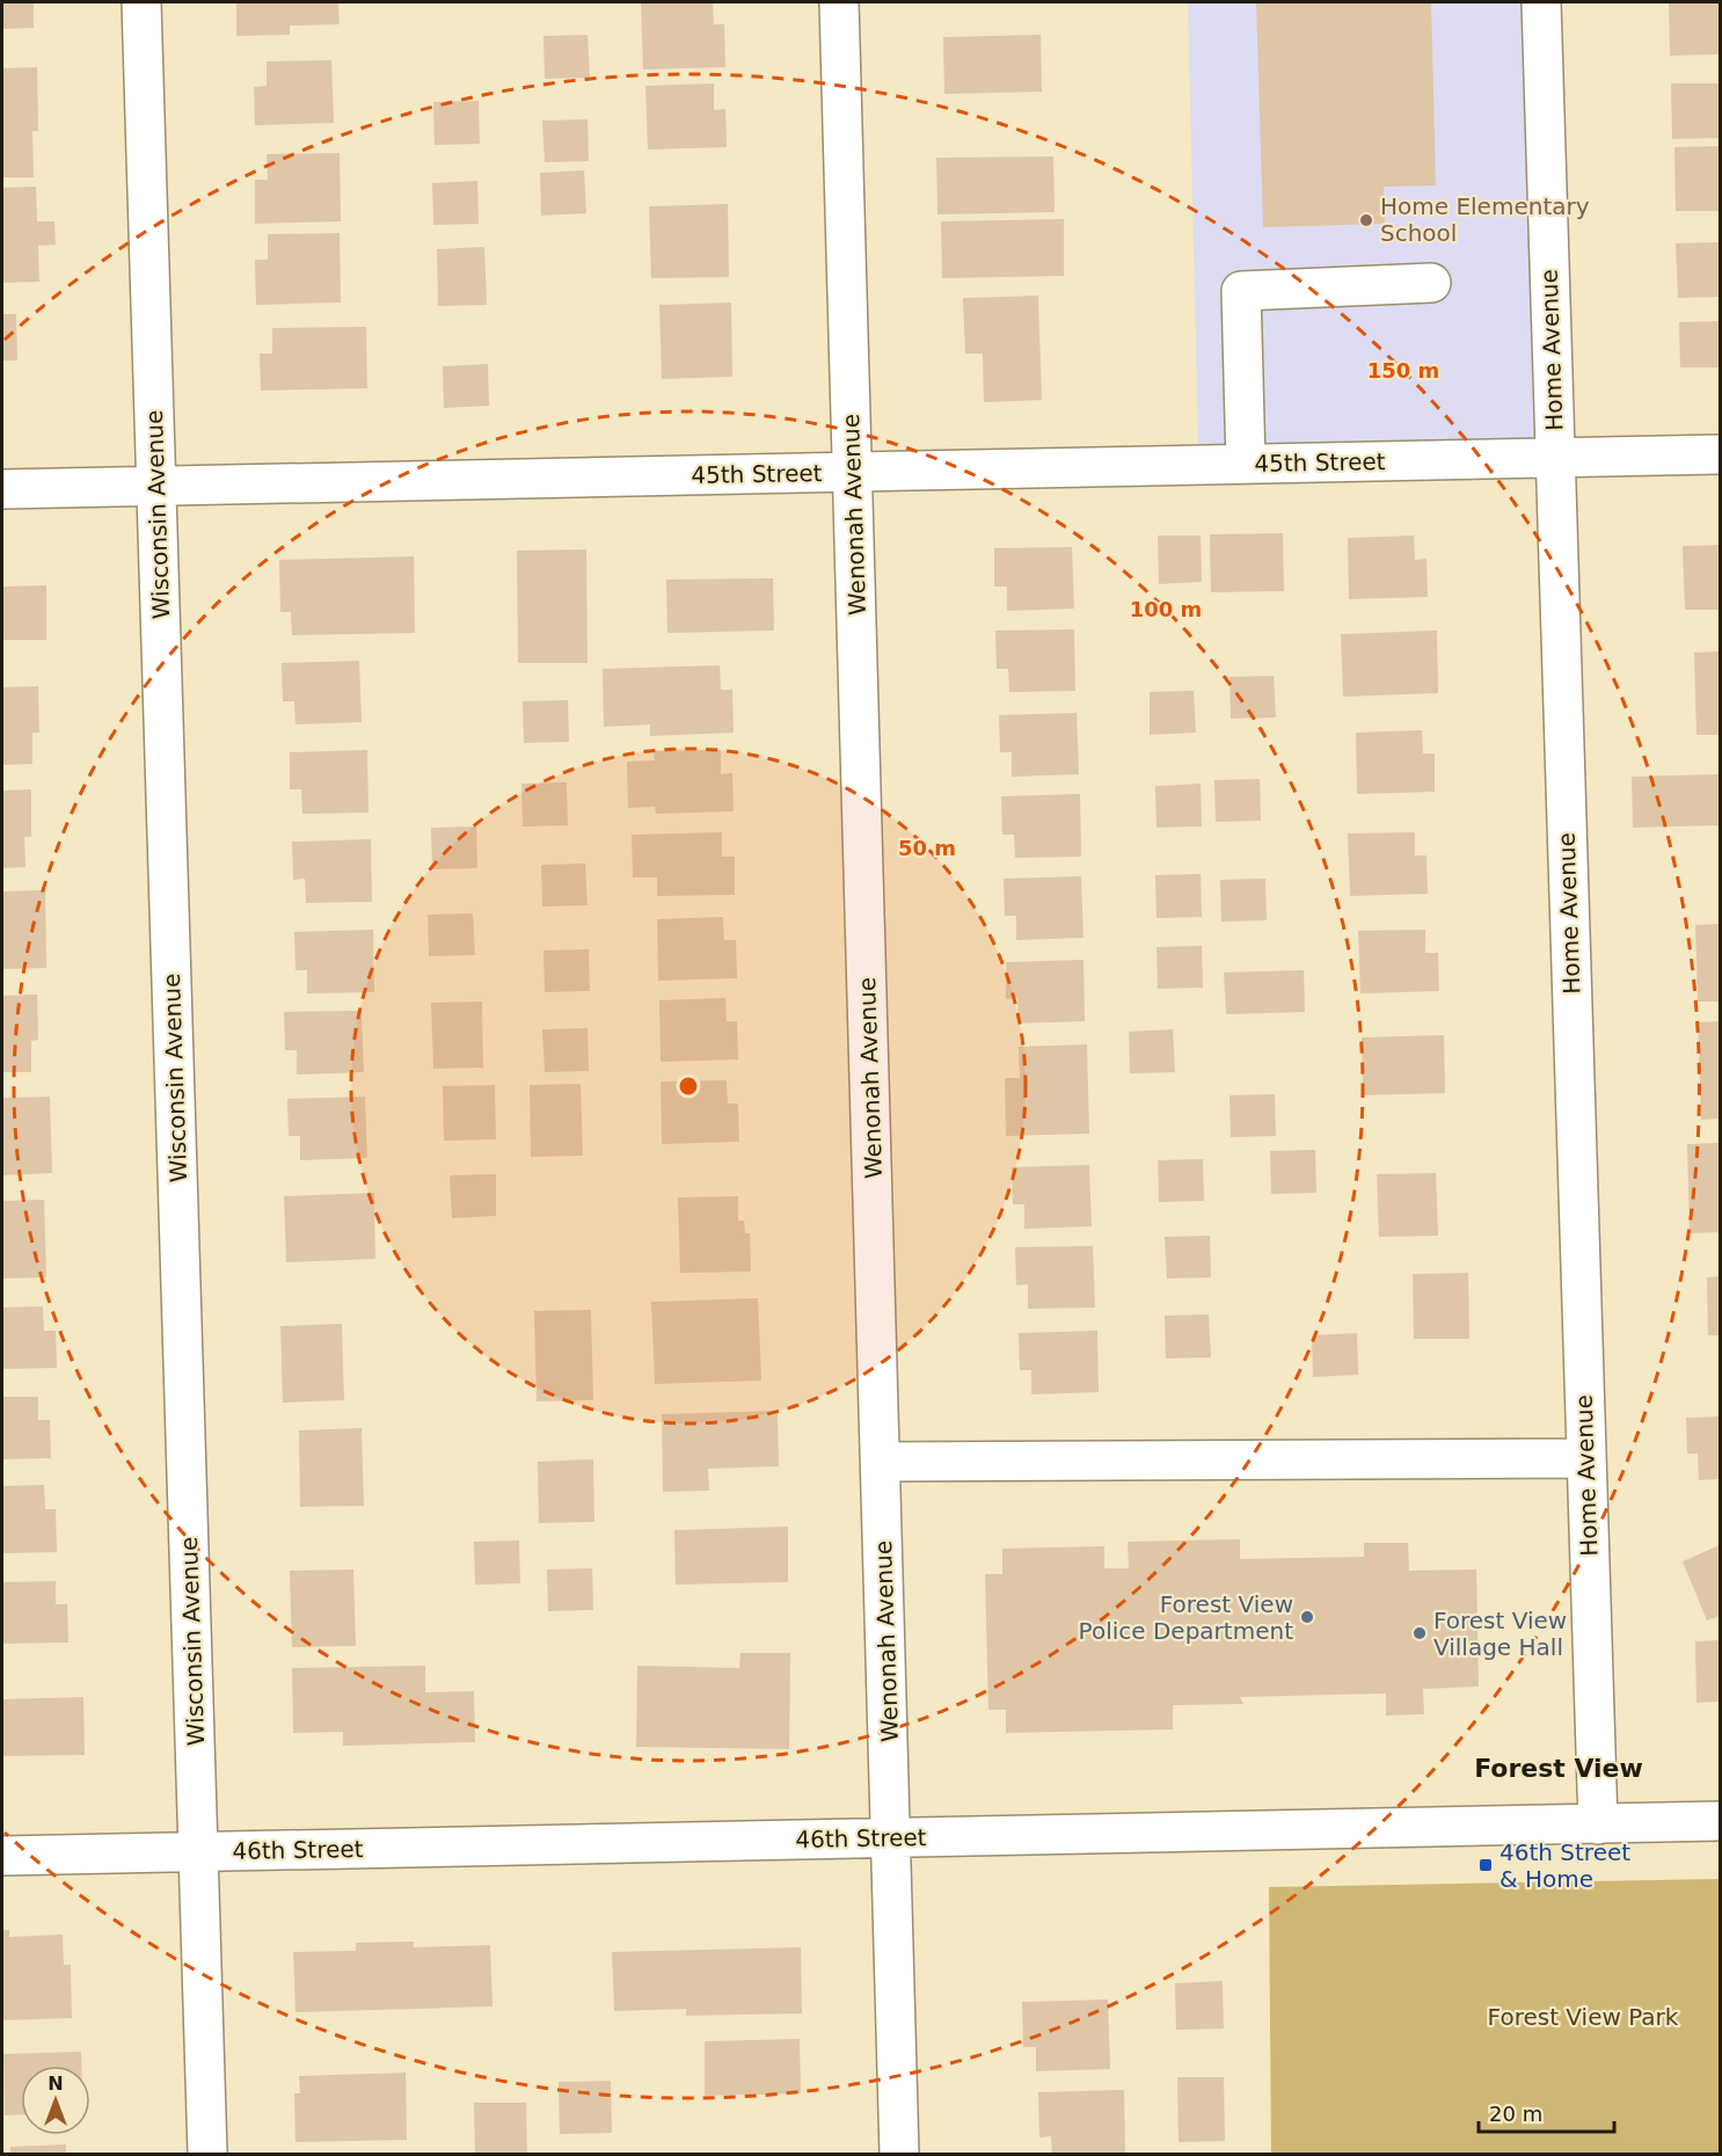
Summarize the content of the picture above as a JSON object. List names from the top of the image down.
{
  "streets": {
    "street": [
      "Home Avenue",
      "45th Street",
      "Wisconsin Avenue",
      "Wenonah Avenue",
      "46th Street"
    ]
  },
  "crossings": [
    ["Home Avenue", "45th Street"],
    ["Home Avenue", "46th Street"],
    ["45th Street", "Wisconsin Avenue"],
    ["45th Street", "Wenonah Avenue"],
    ["Wisconsin Avenue", "46th Street"],
    ["Wenonah Avenue", "46th Street"]
  ],
  "districts": ["Forest View"],
  "parks": ["Forest View Park"],
  "places": {
    "other": ["Home Elementary School", "Forest View Police Department", "Forest View Village Hall"],
    "transit": ["46th Street & Home"]
  },
  "scale_bar": "20 m",
  "north": "top",
  "rings": ["150 m", "100 m", "50 m"]
}
